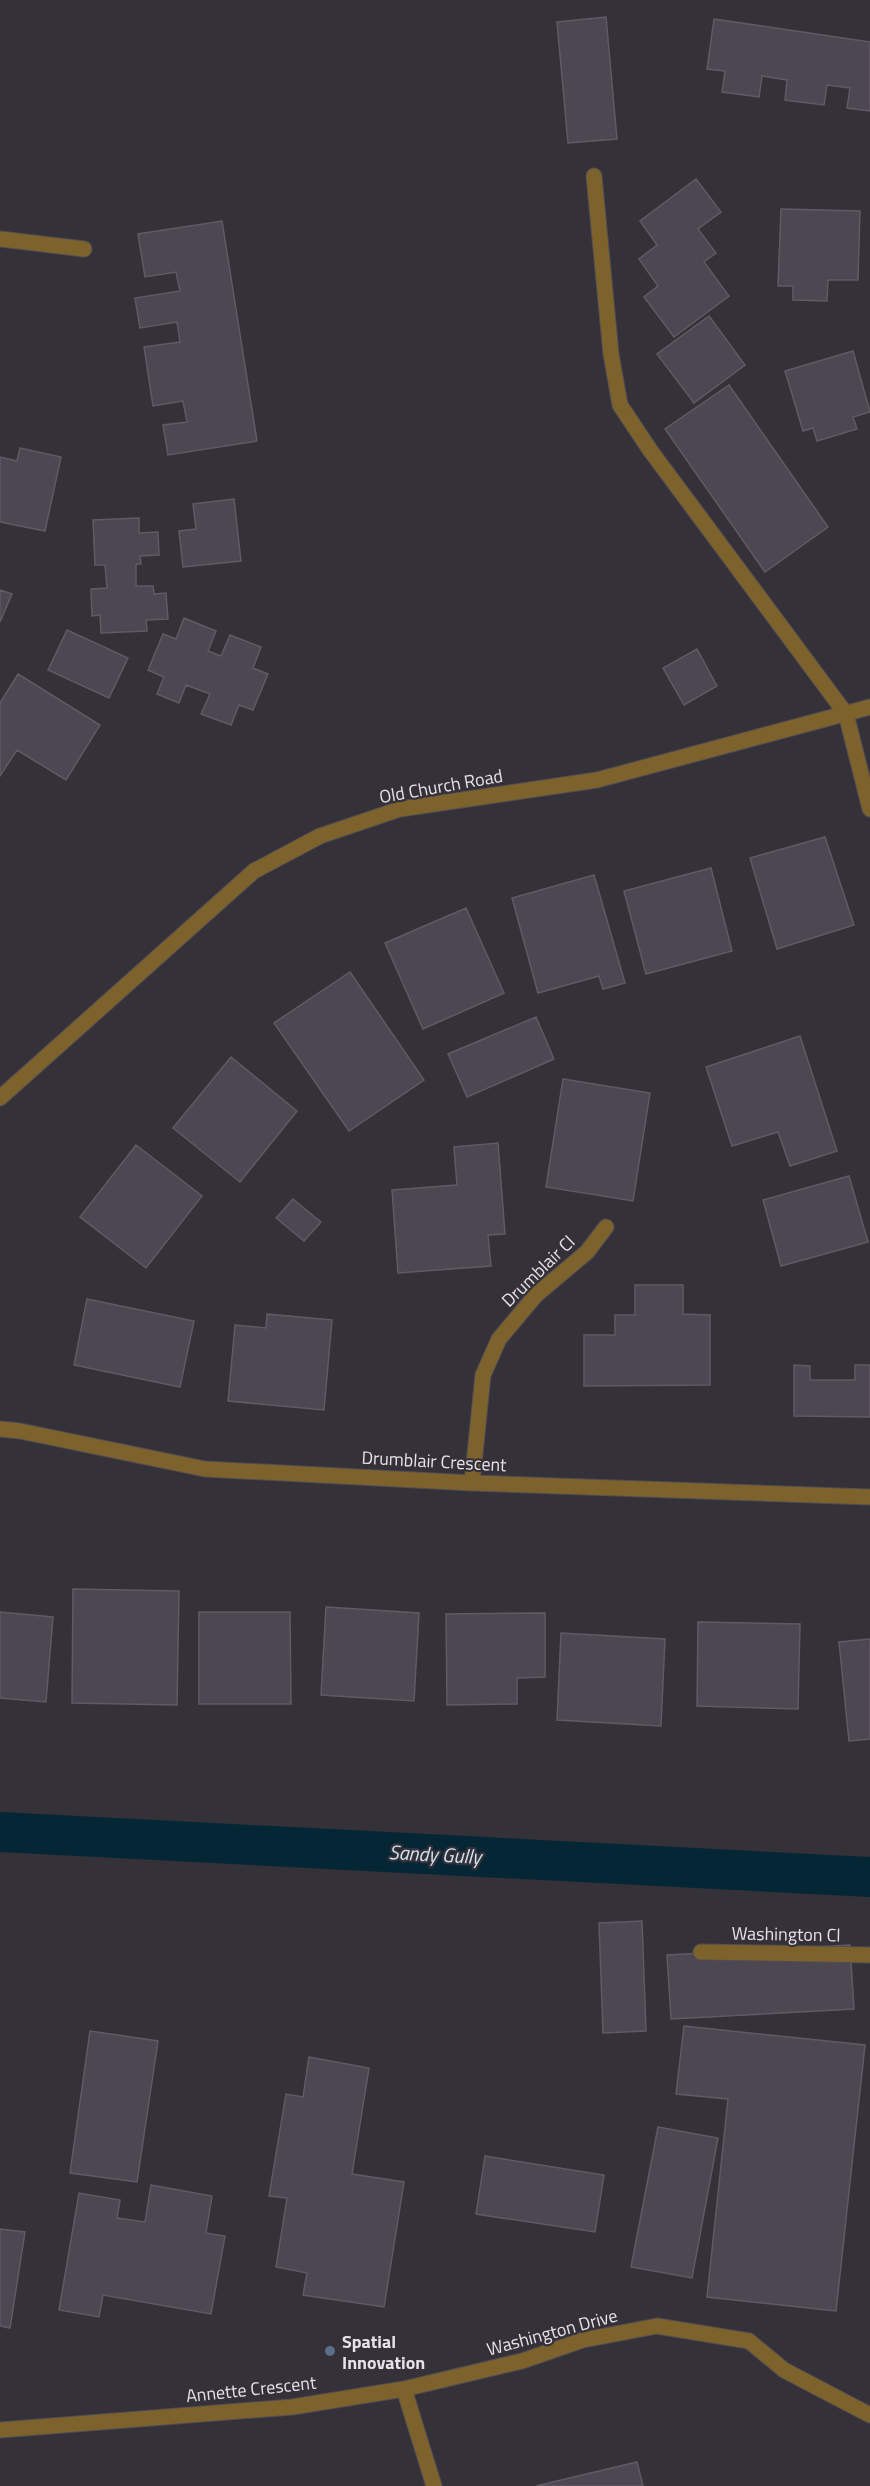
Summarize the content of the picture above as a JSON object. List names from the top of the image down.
{
  "streets": {
    "street": [
      "Old Church Road",
      "Drumblair Cl",
      "Drumblair Crescent",
      "Washington Cl",
      "Washington Drive",
      "Annette Crescent"
    ]
  },
  "crossings": [
    ["Drumblair Cl", "Drumblair Crescent"],
    ["Washington Drive", "Annette Crescent"]
  ],
  "water": ["Sandy Gully"],
  "places": ["Spatial Innovation"]
}
